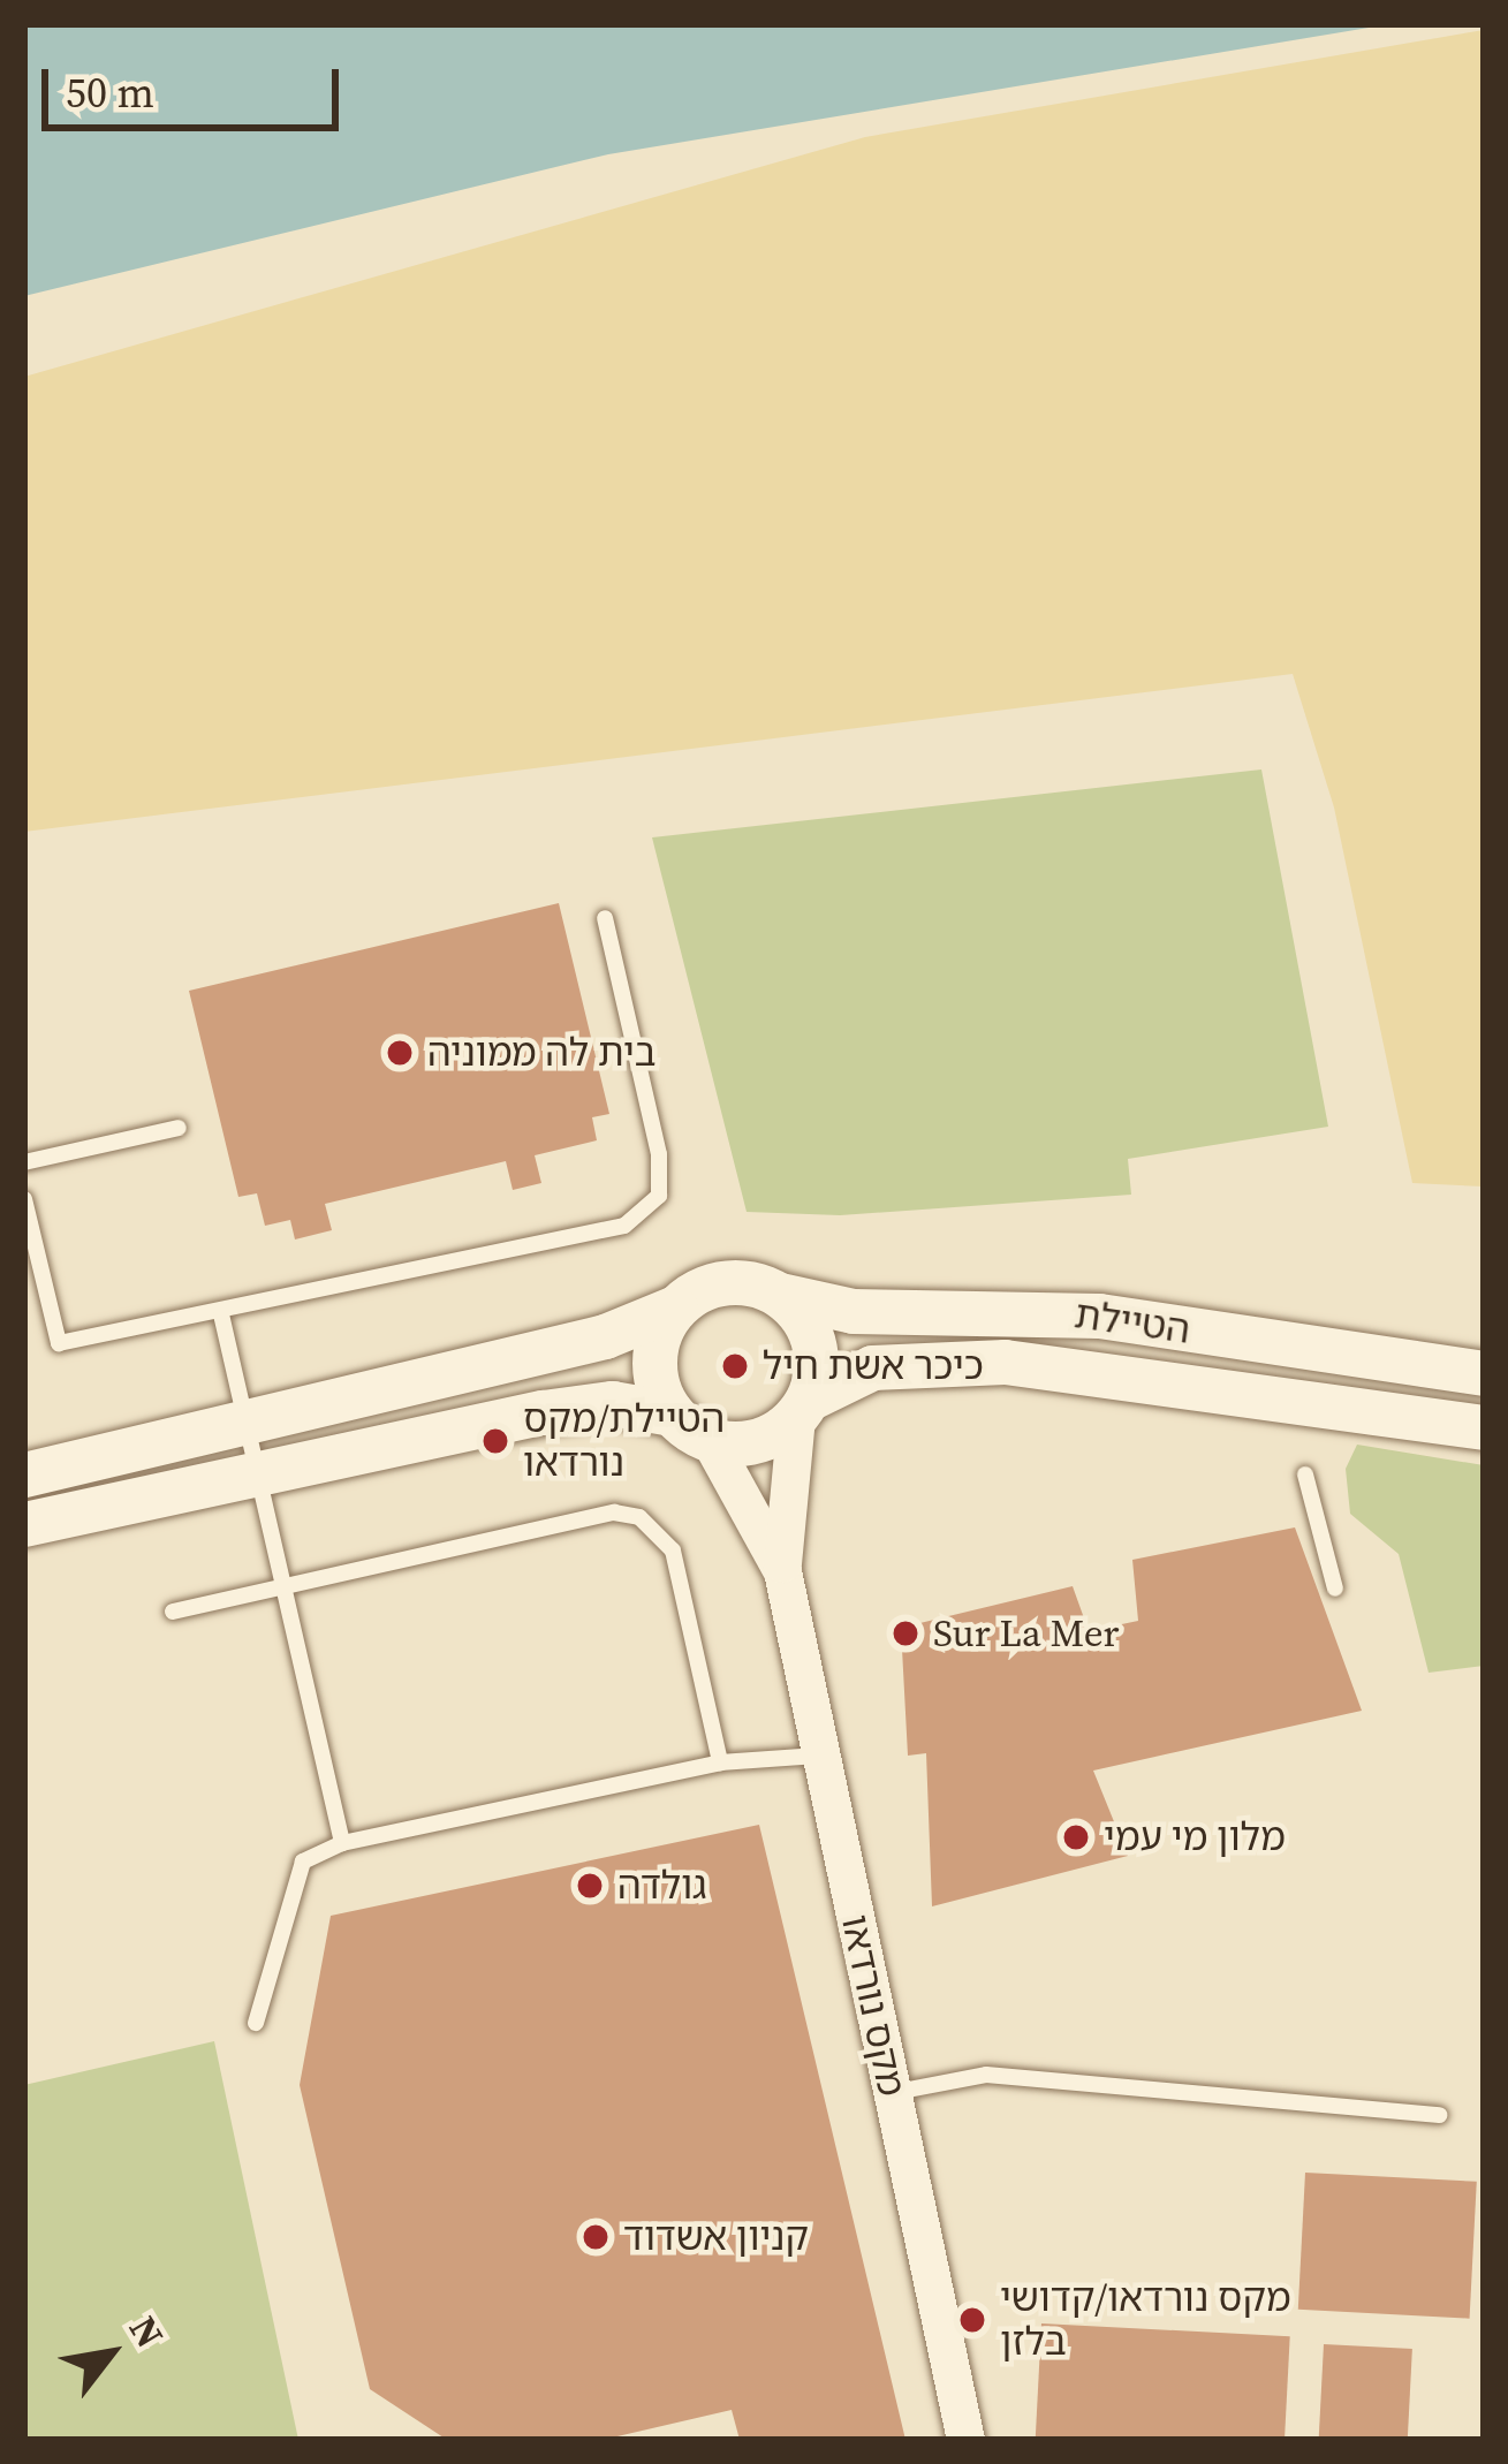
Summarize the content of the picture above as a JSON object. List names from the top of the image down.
{
  "streets": {
    "main road": ["הטיילת"],
    "street": ["מקס נורדאו"]
  },
  "crossings": [
    ["הטיילת", "מקס נורדאו"]
  ],
  "places": [
    "בית לה ממוניה",
    "כיכר אשת חיל",
    "הטיילת/מקס נורדאו",
    "Sur La Mer",
    "מלון מי עמי",
    "גולדה",
    "קניון אשדוד",
    "מקס נורדאו/קדושי בלזן"
  ],
  "scale_bar": "50 m",
  "north": "top right"
}
